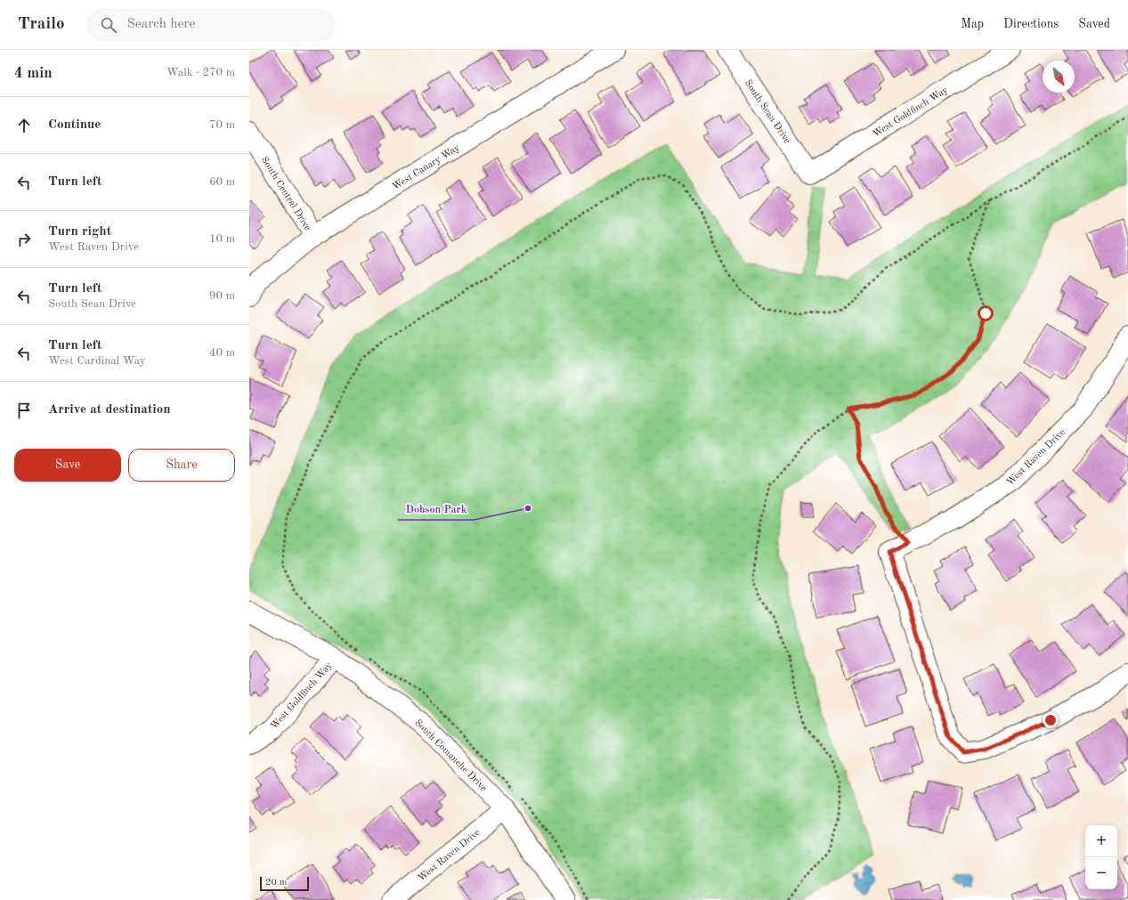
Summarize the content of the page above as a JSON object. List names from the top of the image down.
{
  "streets": {
    "street": [
      "South Sean Drive",
      "West Goldfinch Way",
      "West Canary Way",
      "South Central Drive",
      "West Raven Drive",
      "South Comanche Drive"
    ]
  },
  "crossings": [
    ["South Sean Drive", "West Goldfinch Way"],
    ["West Goldfinch Way", "South Comanche Drive"],
    ["West Canary Way", "South Central Drive"],
    ["West Raven Drive", "South Comanche Drive"]
  ],
  "places": ["Dobson Park"],
  "scale_bar": "20 m",
  "north": "bottom right",
  "page": {
    "header": "Trailo",
    "search": "Search here",
    "nav": ["Map", "Directions", "Saved"],
    "heading": ["4 min", "Walk · 270 m"],
    "list": [
      ["Continue", "70 m"],
      ["Turn left", "60 m"],
      ["Turn right", "West Raven Drive", "10 m"],
      ["Turn left", "South Sean Drive", "90 m"],
      ["Turn left", "West Cardinal Way", "40 m"],
      "Arrive at destination"
    ],
    "buttons": ["Save", "Share"],
    "map_buttons": ["+", "−"],
    "scale": "20 m"
  }
}
